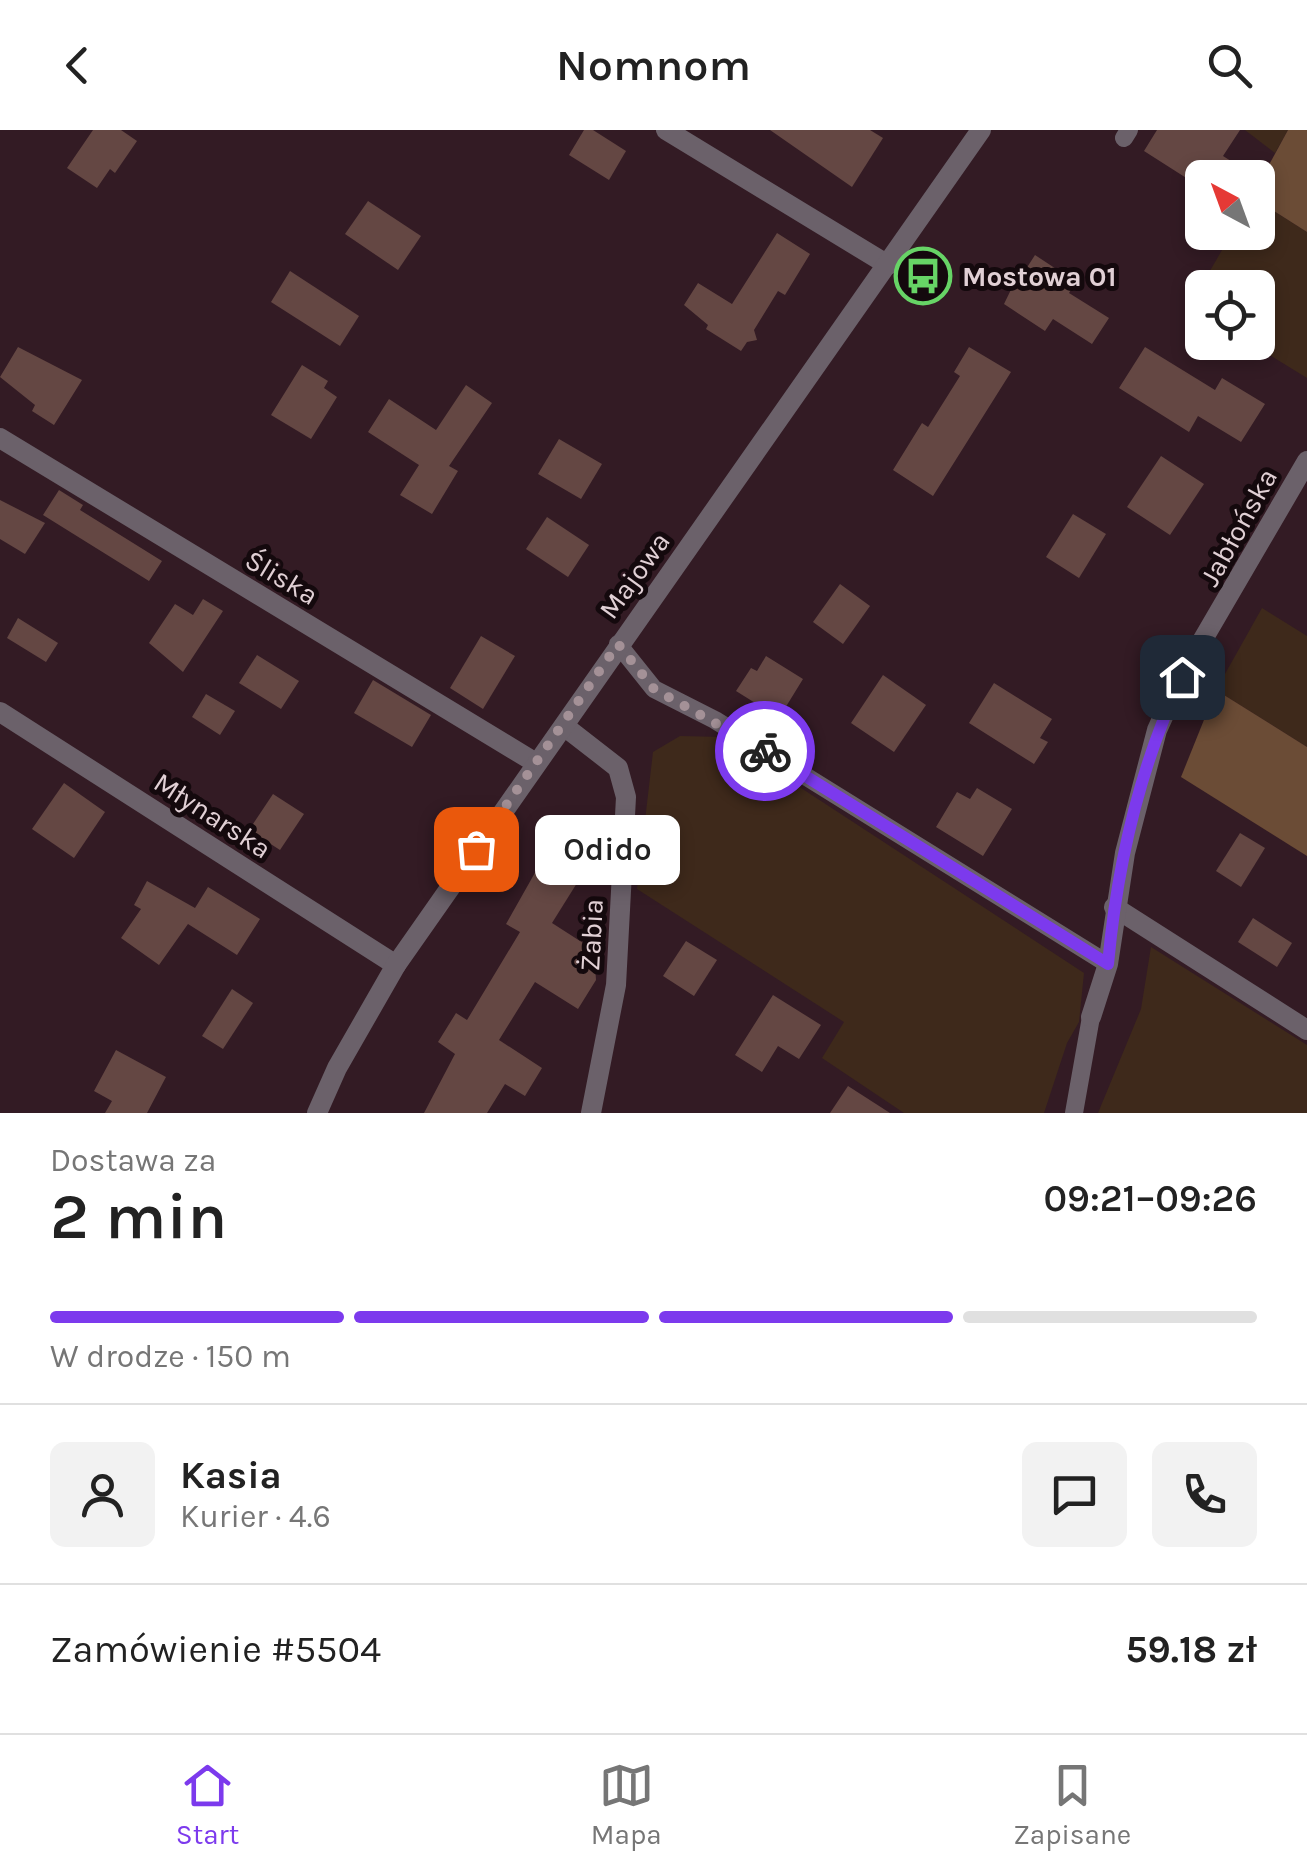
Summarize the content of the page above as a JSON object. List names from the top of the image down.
{
  "streets": {
    "street": [
      "Jabłońska",
      "Majowa",
      "Śliska",
      "Młynarska",
      "Żabia"
    ]
  },
  "crossings": [
    ["Majowa", "Śliska"],
    ["Majowa", "Młynarska"],
    ["Majowa", "Żabia"]
  ],
  "places": {
    "bus stop": ["Mostowa 01"],
    "other": ["Odido"]
  },
  "north": "top left",
  "page": {
    "header": "Nomnom",
    "bubble": "Odido",
    "heading": ["2 min", "Dostawa za", "09:21–09:26"],
    "panel": [
      "Kasia",
      "Kurier · 4.6",
      "Zamówienie #5504",
      "59.18 zł"
    ],
    "bar": "W drodze · 150 m",
    "tabs": ["Start", "Mapa", "Zapisane"]
  }
}
